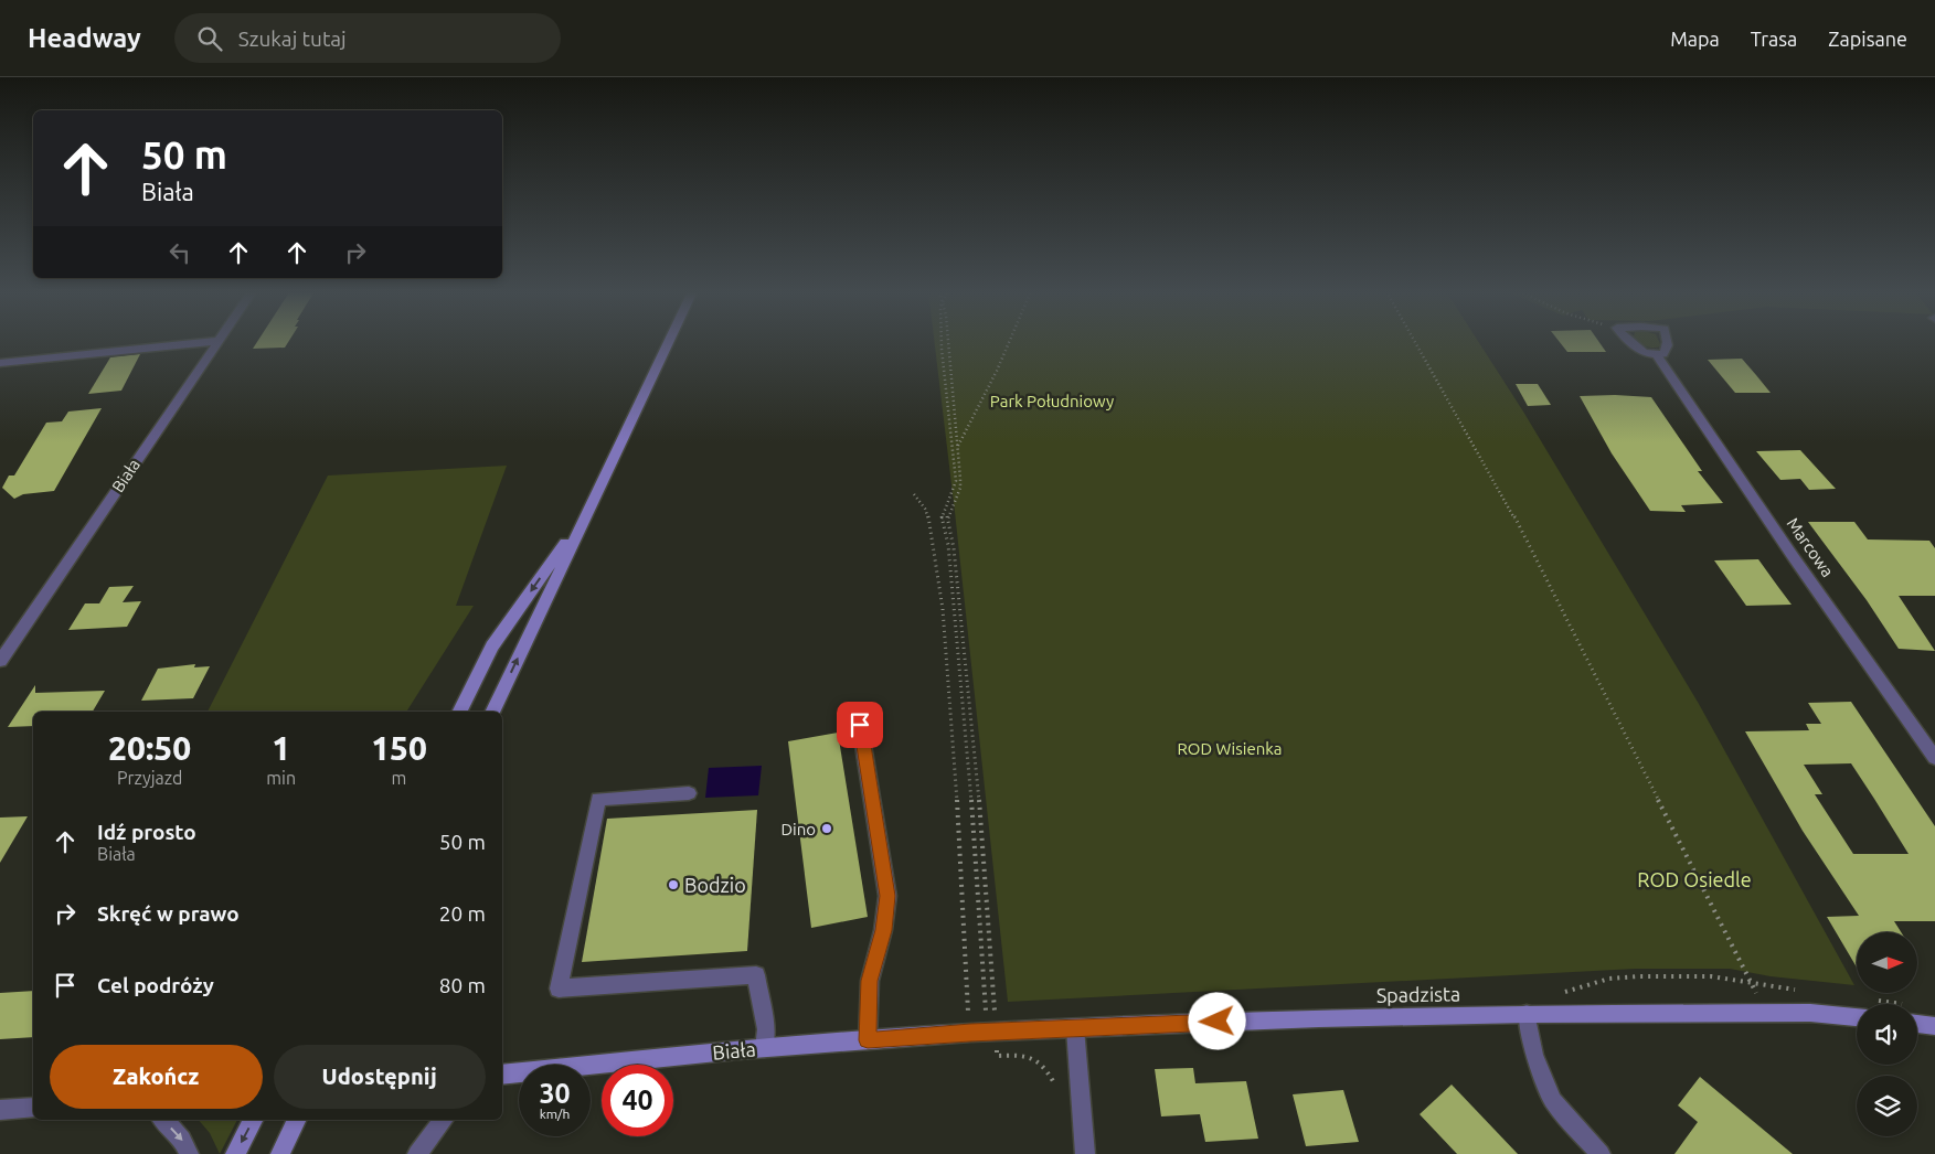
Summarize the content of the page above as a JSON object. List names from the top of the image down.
{
  "streets": {
    "street": ["Biała", "Marcowa", "Spadzista"]
  },
  "crossings": [
    ["Biała", "Spadzista"]
  ],
  "parks": ["Park Południowy", "ROD Wisienka", "ROD Osiedle"],
  "places": ["Dino", "Bodzio"],
  "north": "right",
  "page": {
    "header": "Headway",
    "search": "Szukaj tutaj",
    "nav": ["Mapa", "Trasa", "Zapisane"],
    "turn": ["50 m", "Biała"],
    "eta": [
      "20:50",
      "Przyjazd",
      "1",
      "min",
      "150",
      "m"
    ],
    "list": [
      {
        "name": "Idź prosto",
        "note": "Biała",
        "value": "50 m"
      },
      {
        "name": "Skręć w prawo",
        "value": "20 m"
      },
      {
        "name": "Cel podróży",
        "value": "80 m"
      }
    ],
    "buttons": ["Zakończ", "Udostępnij"],
    "speed": "30 km/h",
    "limit": "40"
  }
}
